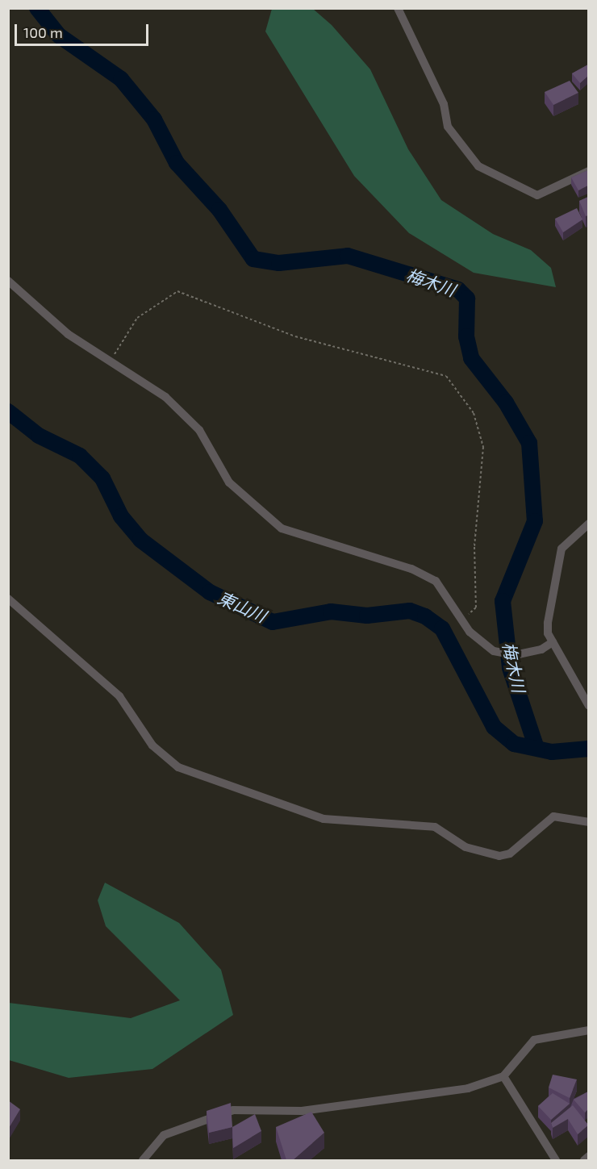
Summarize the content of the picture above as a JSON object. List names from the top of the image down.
{
  "water": ["梅木川", "東山川"],
  "scale_bar": "100 m"
}
